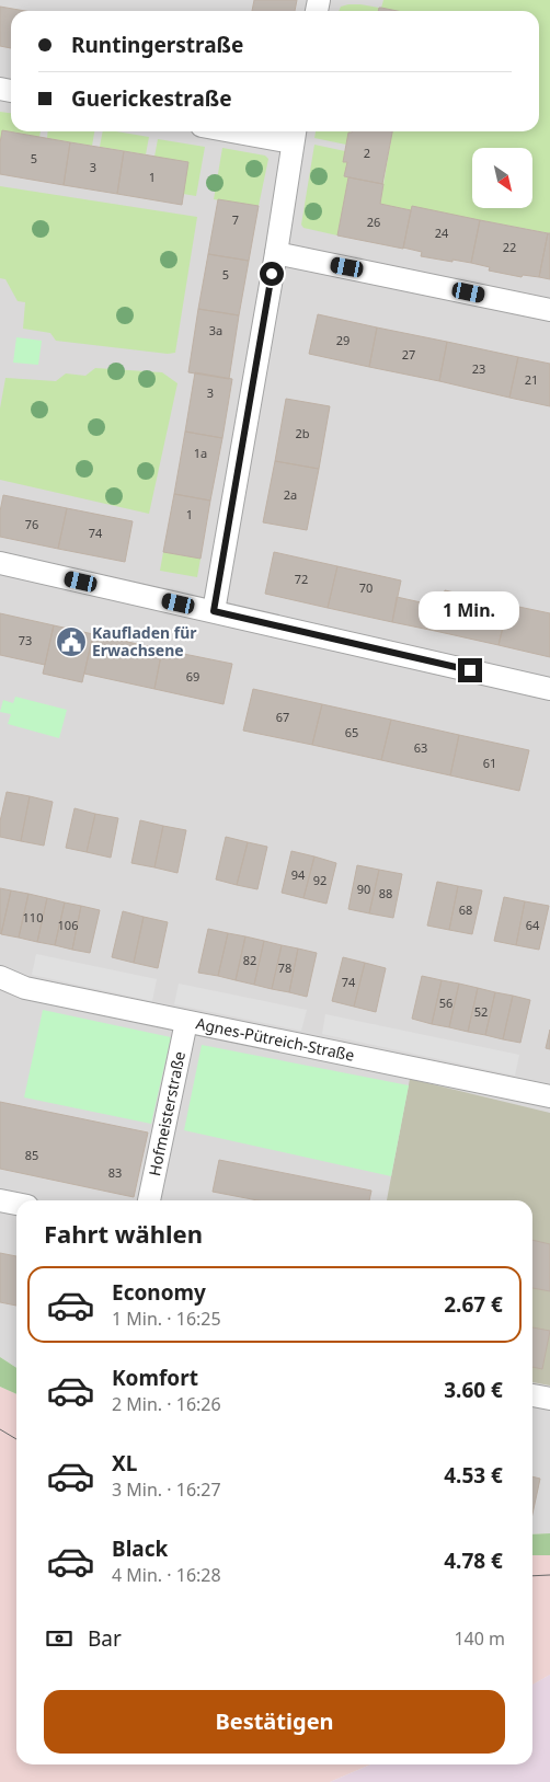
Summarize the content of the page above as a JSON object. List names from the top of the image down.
{
  "streets": {
    "street": ["Agnes-Pütreich-Straße", "Hofmeisterstraße"]
  },
  "crossings": [
    ["Agnes-Pütreich-Straße", "Hofmeisterstraße"]
  ],
  "places": {
    "public building": ["Kaufladen für Erwachsene"]
  },
  "house_numbers": [
    "2",
    "5",
    "3",
    "1",
    "7",
    "26",
    "24",
    "22",
    "5",
    "3a",
    "29",
    "27",
    "23",
    "21",
    "3",
    "2b",
    "1a",
    "2a",
    "1",
    "76",
    "74",
    "72",
    "70",
    "73",
    "69",
    "67",
    "65",
    "63",
    "61",
    "94",
    "92",
    "90",
    "88",
    "68",
    "110",
    "106",
    "64",
    "82",
    "78",
    "74",
    "56",
    "52",
    "85",
    "83"
  ],
  "north": "bottom right",
  "page": {
    "banner": ["Runtingerstraße", "Guerickestraße"],
    "bubble": "1 Min.",
    "heading": "Fahrt wählen",
    "list": [
      {
        "name": "Economy",
        "note": "1 Min. · 16:25",
        "value": "2.67 €"
      },
      {
        "name": "Komfort",
        "note": "2 Min. · 16:26",
        "value": "3.60 €"
      },
      {
        "name": "XL",
        "note": "3 Min. · 16:27",
        "value": "4.53 €"
      },
      {
        "name": "Black",
        "note": "4 Min. · 16:28",
        "value": "4.78 €"
      }
    ],
    "pay": ["Bar", "140 m"],
    "buttons": "Bestätigen"
  }
}
